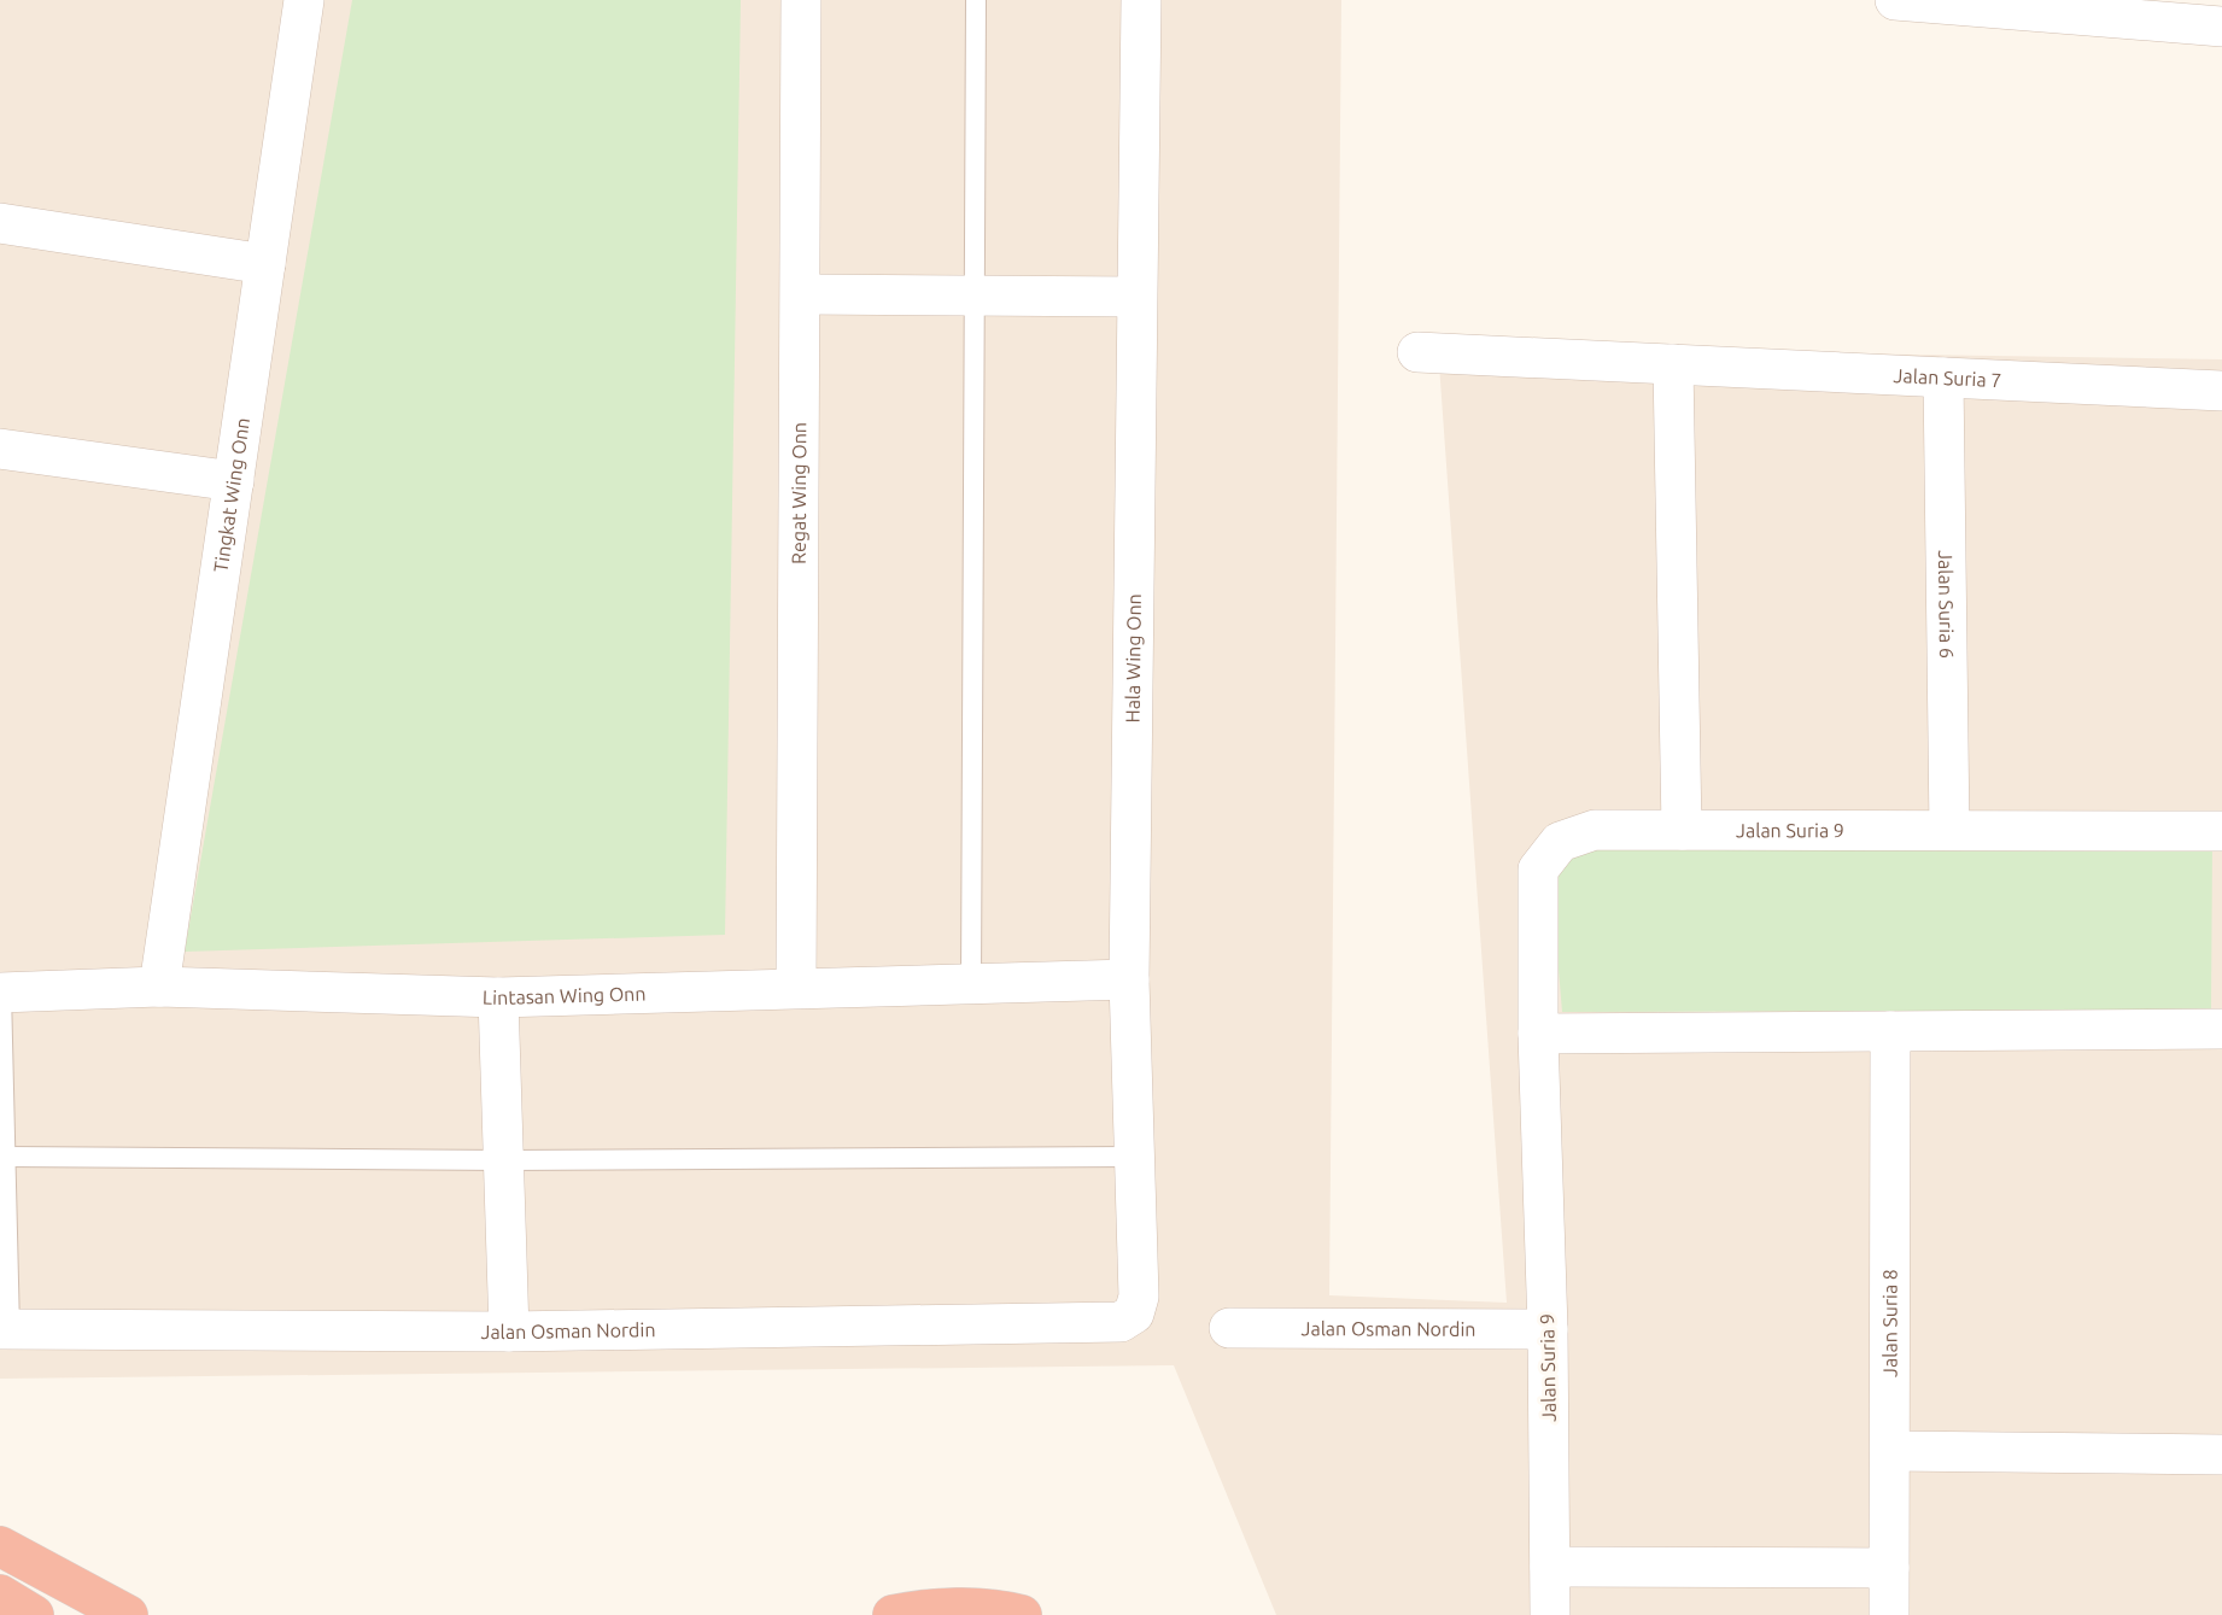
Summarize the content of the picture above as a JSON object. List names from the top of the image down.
{
  "streets": {
    "street": [
      "Jalan Suria 7",
      "Tingkat Wing Onn",
      "Regat Wing Onn",
      "Jalan Suria 6",
      "Hala Wing Onn",
      "Jalan Suria 9",
      "Lintasan Wing Onn",
      "Jalan Suria 8",
      "Jalan Osman Nordin"
    ]
  },
  "crossings": [
    ["Jalan Suria 7", "Jalan Suria 6"],
    ["Tingkat Wing Onn", "Lintasan Wing Onn"],
    ["Regat Wing Onn", "Lintasan Wing Onn"],
    ["Jalan Suria 6", "Jalan Suria 9"],
    ["Hala Wing Onn", "Lintasan Wing Onn"],
    ["Hala Wing Onn", "Jalan Osman Nordin"],
    ["Jalan Suria 9", "Jalan Osman Nordin"]
  ]
}
